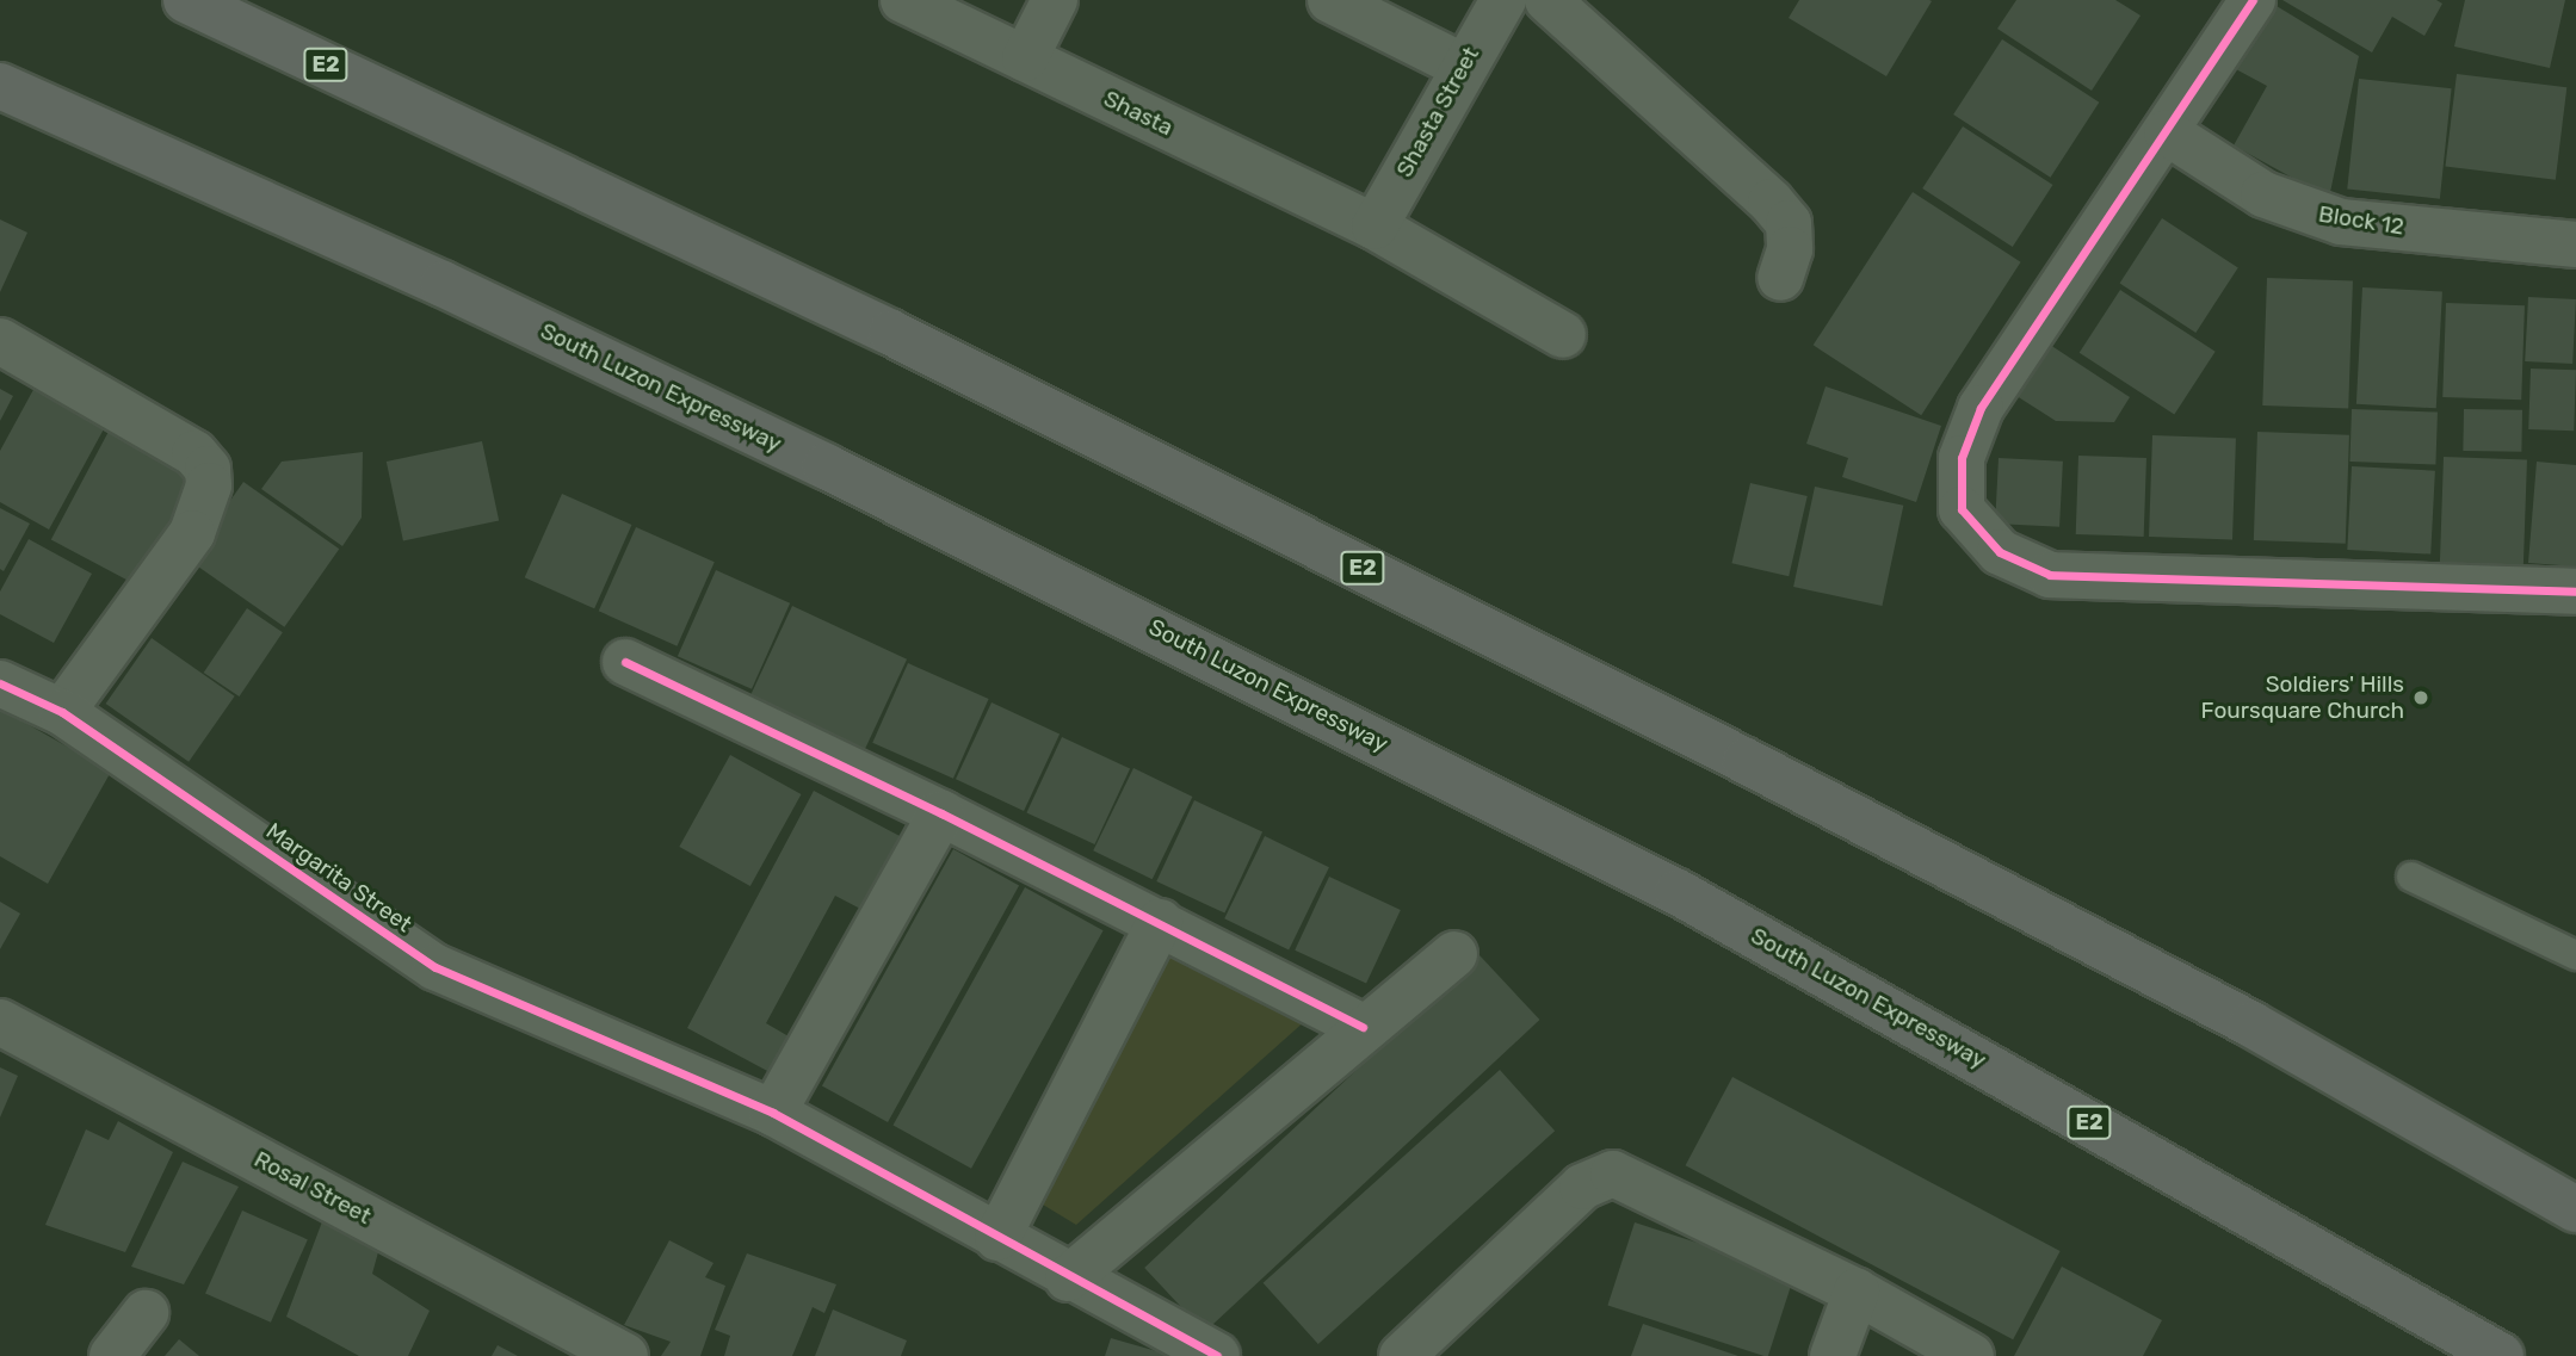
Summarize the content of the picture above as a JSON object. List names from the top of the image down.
{
  "streets": {
    "highway": ["E2", "South Luzon Expressway"],
    "street": [
      "Shasta Street",
      "Shasta",
      "Block 12",
      "Margarita Street",
      "Rosal Street"
    ]
  },
  "crossings": [
    ["Shasta Street", "Shasta"]
  ],
  "places": ["Soldiers' Hills Foursquare Church"]
}
